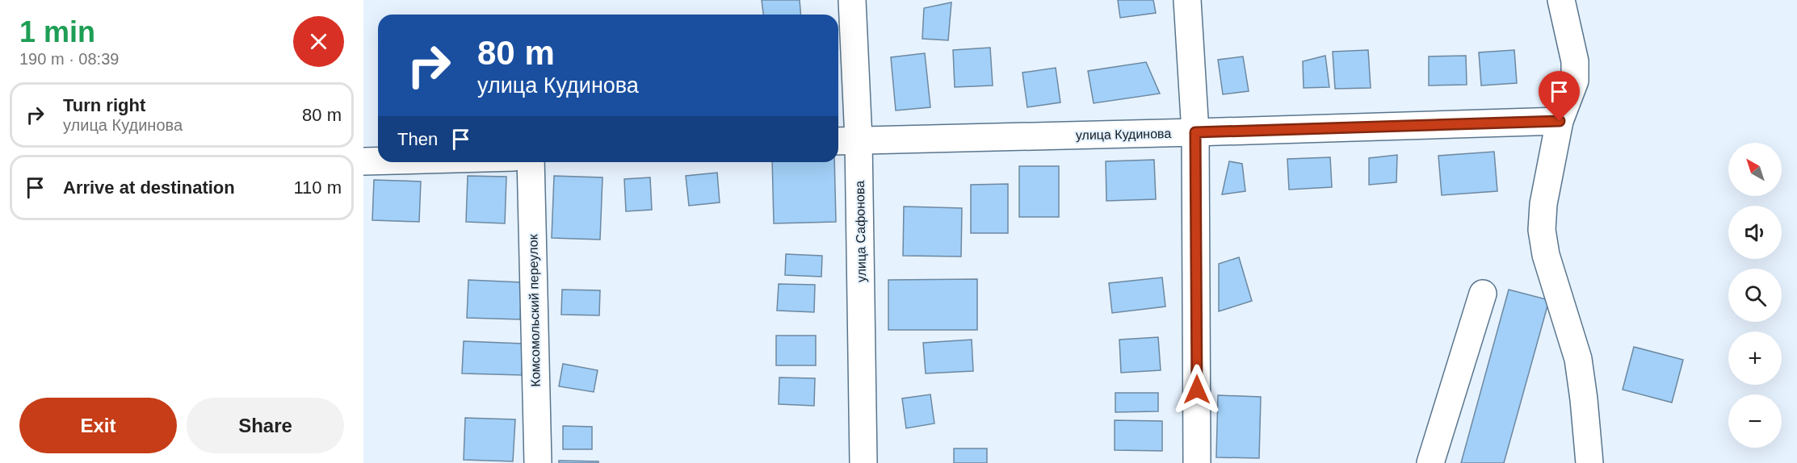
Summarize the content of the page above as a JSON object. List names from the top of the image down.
{
  "streets": {
    "street": ["улица Кудинова", "улица Сафонова", "Комсомольский переулок"]
  },
  "crossings": [
    ["улица Кудинова", "улица Сафонова"]
  ],
  "north": "top left",
  "page": {
    "heading": ["1 min", "190 m · 08:39"],
    "turn": ["80 m", "улица Кудинова"],
    "list": [
      {
        "name": "Turn right",
        "note": "улица Кудинова",
        "value": "80 m"
      },
      {
        "name": "Arrive at destination",
        "value": "110 m"
      }
    ],
    "then": "Then",
    "map_buttons": ["+", "−"],
    "buttons": ["Exit", "Share"]
  }
}
